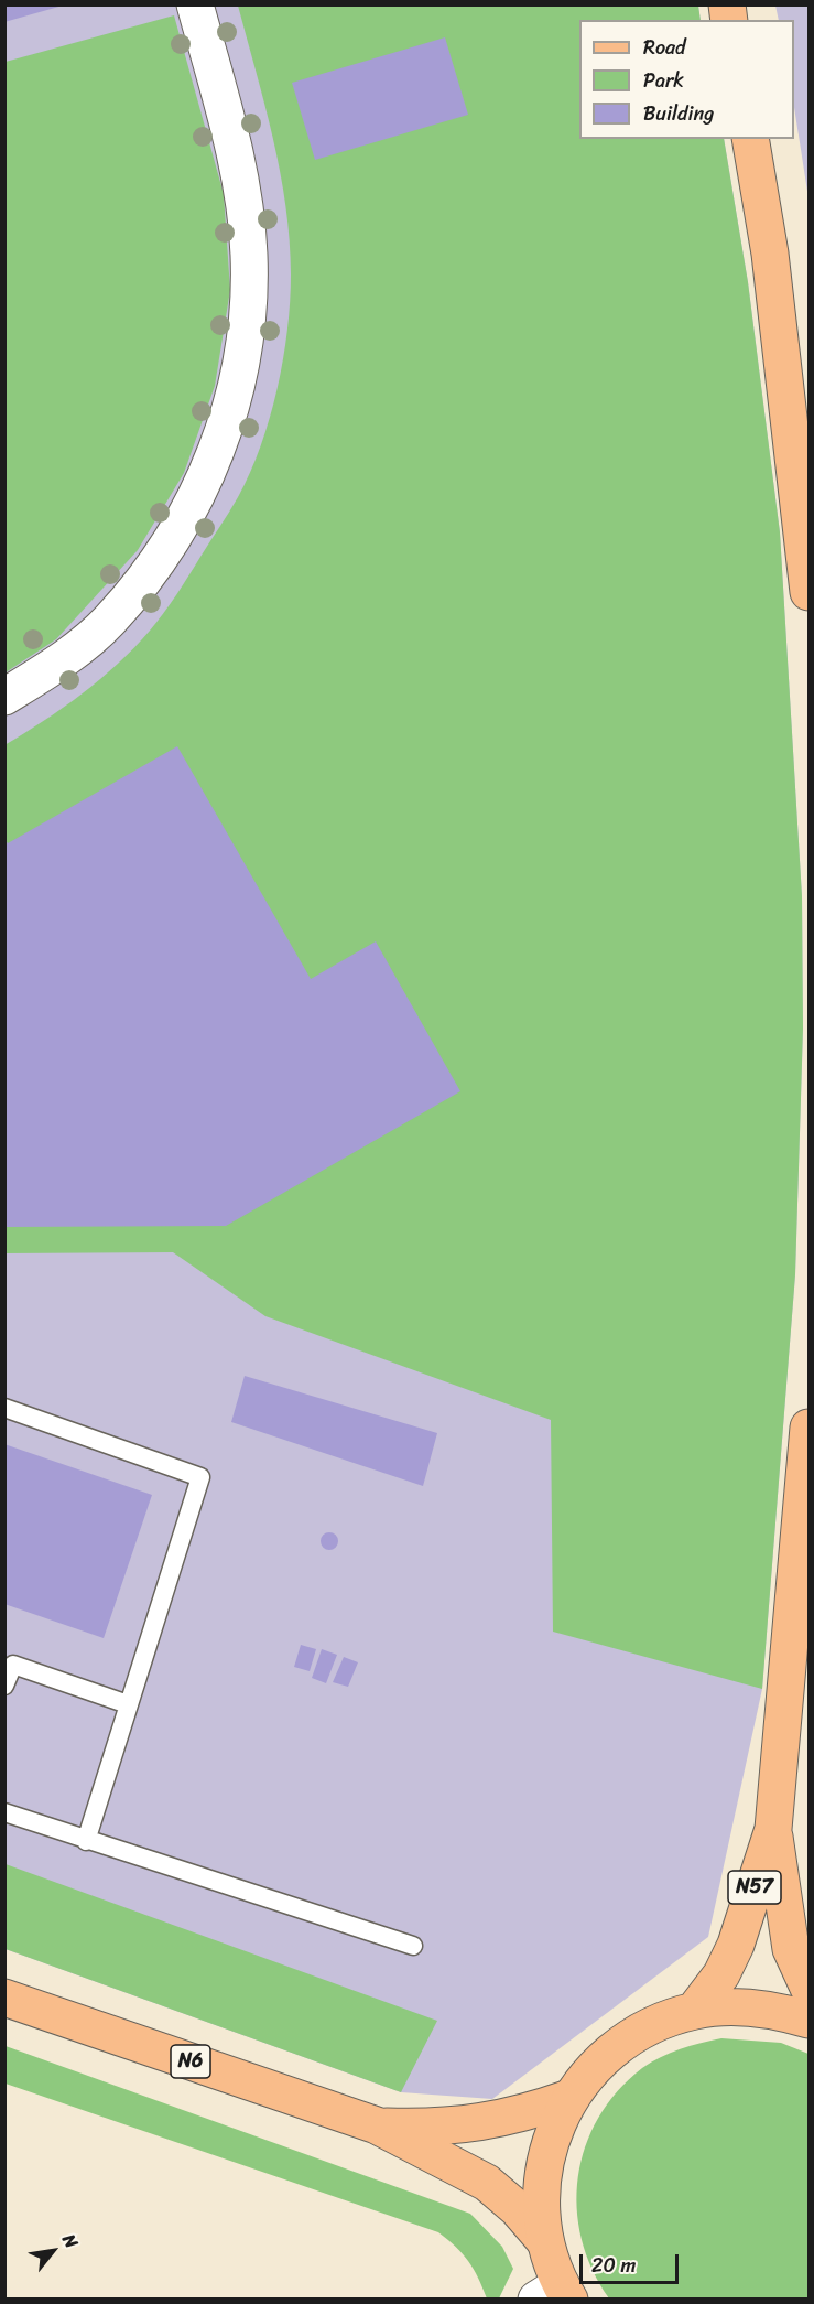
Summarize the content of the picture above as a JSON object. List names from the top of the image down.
{
  "streets": {
    "main road": ["N57", "N6"]
  },
  "legend": ["Road", "Park", "Building"],
  "scale_bar": "20 m",
  "north": "top right"
}
